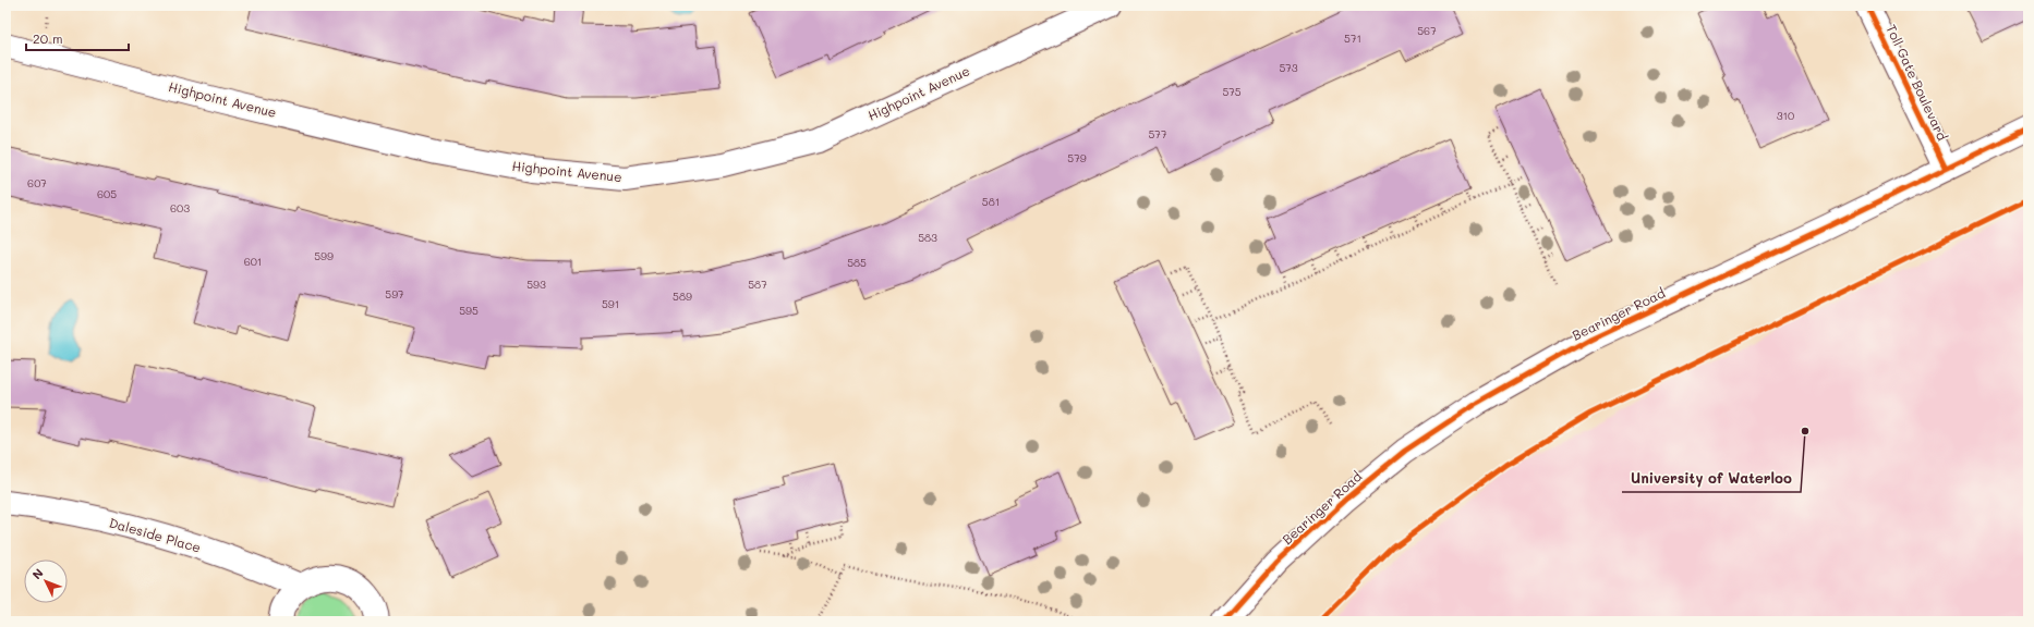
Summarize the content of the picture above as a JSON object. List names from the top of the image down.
{
  "streets": {
    "street": [
      "Toll Gate Boulevard",
      "Highpoint Avenue",
      "Bearinger Road",
      "Daleside Place"
    ]
  },
  "crossings": [
    ["Toll Gate Boulevard", "Bearinger Road"]
  ],
  "places": ["University of Waterloo"],
  "house_numbers": [
    "567",
    "571",
    "573",
    "575",
    "310",
    "577",
    "579",
    "607",
    "605",
    "581",
    "603",
    "583",
    "599",
    "601",
    "585",
    "593",
    "587",
    "597",
    "589",
    "591",
    "595"
  ],
  "scale_bar": "20 m",
  "north": "top left"
}
